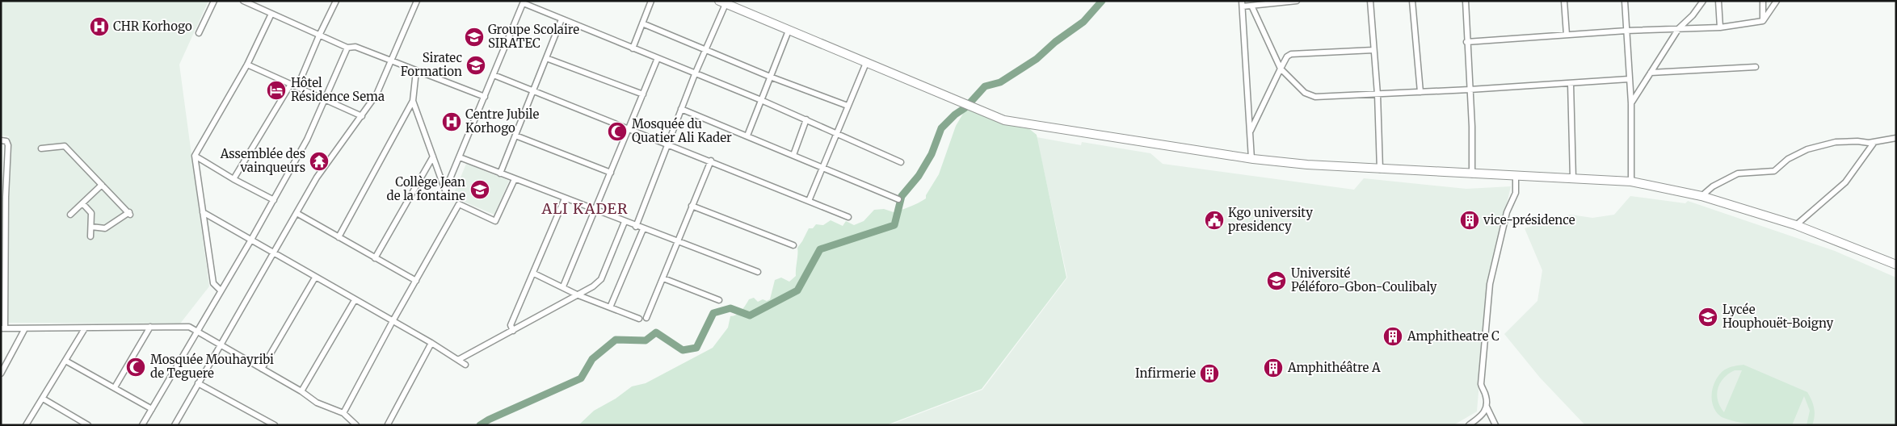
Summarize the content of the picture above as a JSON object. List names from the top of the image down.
{
  "districts": ["ALI KADER"],
  "places": {
    "hospital": ["CHR Korhogo", "Centre Jubile Korhogo"],
    "school or university": [
      "Groupe Scolaire SIRATEC",
      "Siratec Formation",
      "Collège Jean de la fontaine",
      "Université Péléforo-Gbon-Coulibaly",
      "Lycée Houphouët-Boigny"
    ],
    "hotel": ["Hôtel Résidence Sema"],
    "mosque": ["Mosquée du Quatier Ali Kader", "Mosquée Mouhayribi de Teguere"],
    "temple": ["Assemblée des vainqueurs"],
    "public building": ["Kgo university presidency"],
    "building": [
      "vice-présidence",
      "Amphitheatre C",
      "Amphithéâtre A",
      "Infirmerie"
    ]
  }
}
